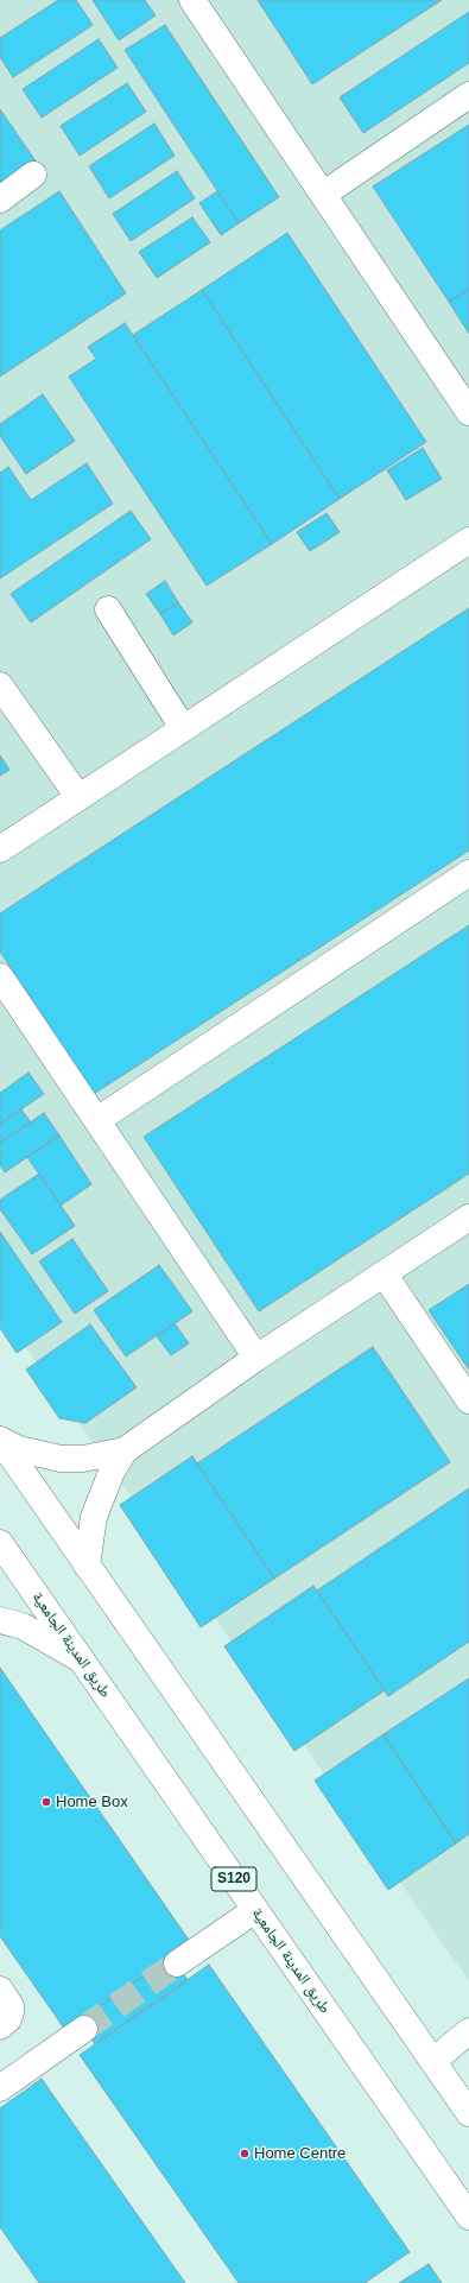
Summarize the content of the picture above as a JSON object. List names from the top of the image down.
{
  "streets": {
    "main road": ["طريق المدينة الجامعية", "S120"]
  },
  "places": ["Home Box", "Home Centre"]
}
